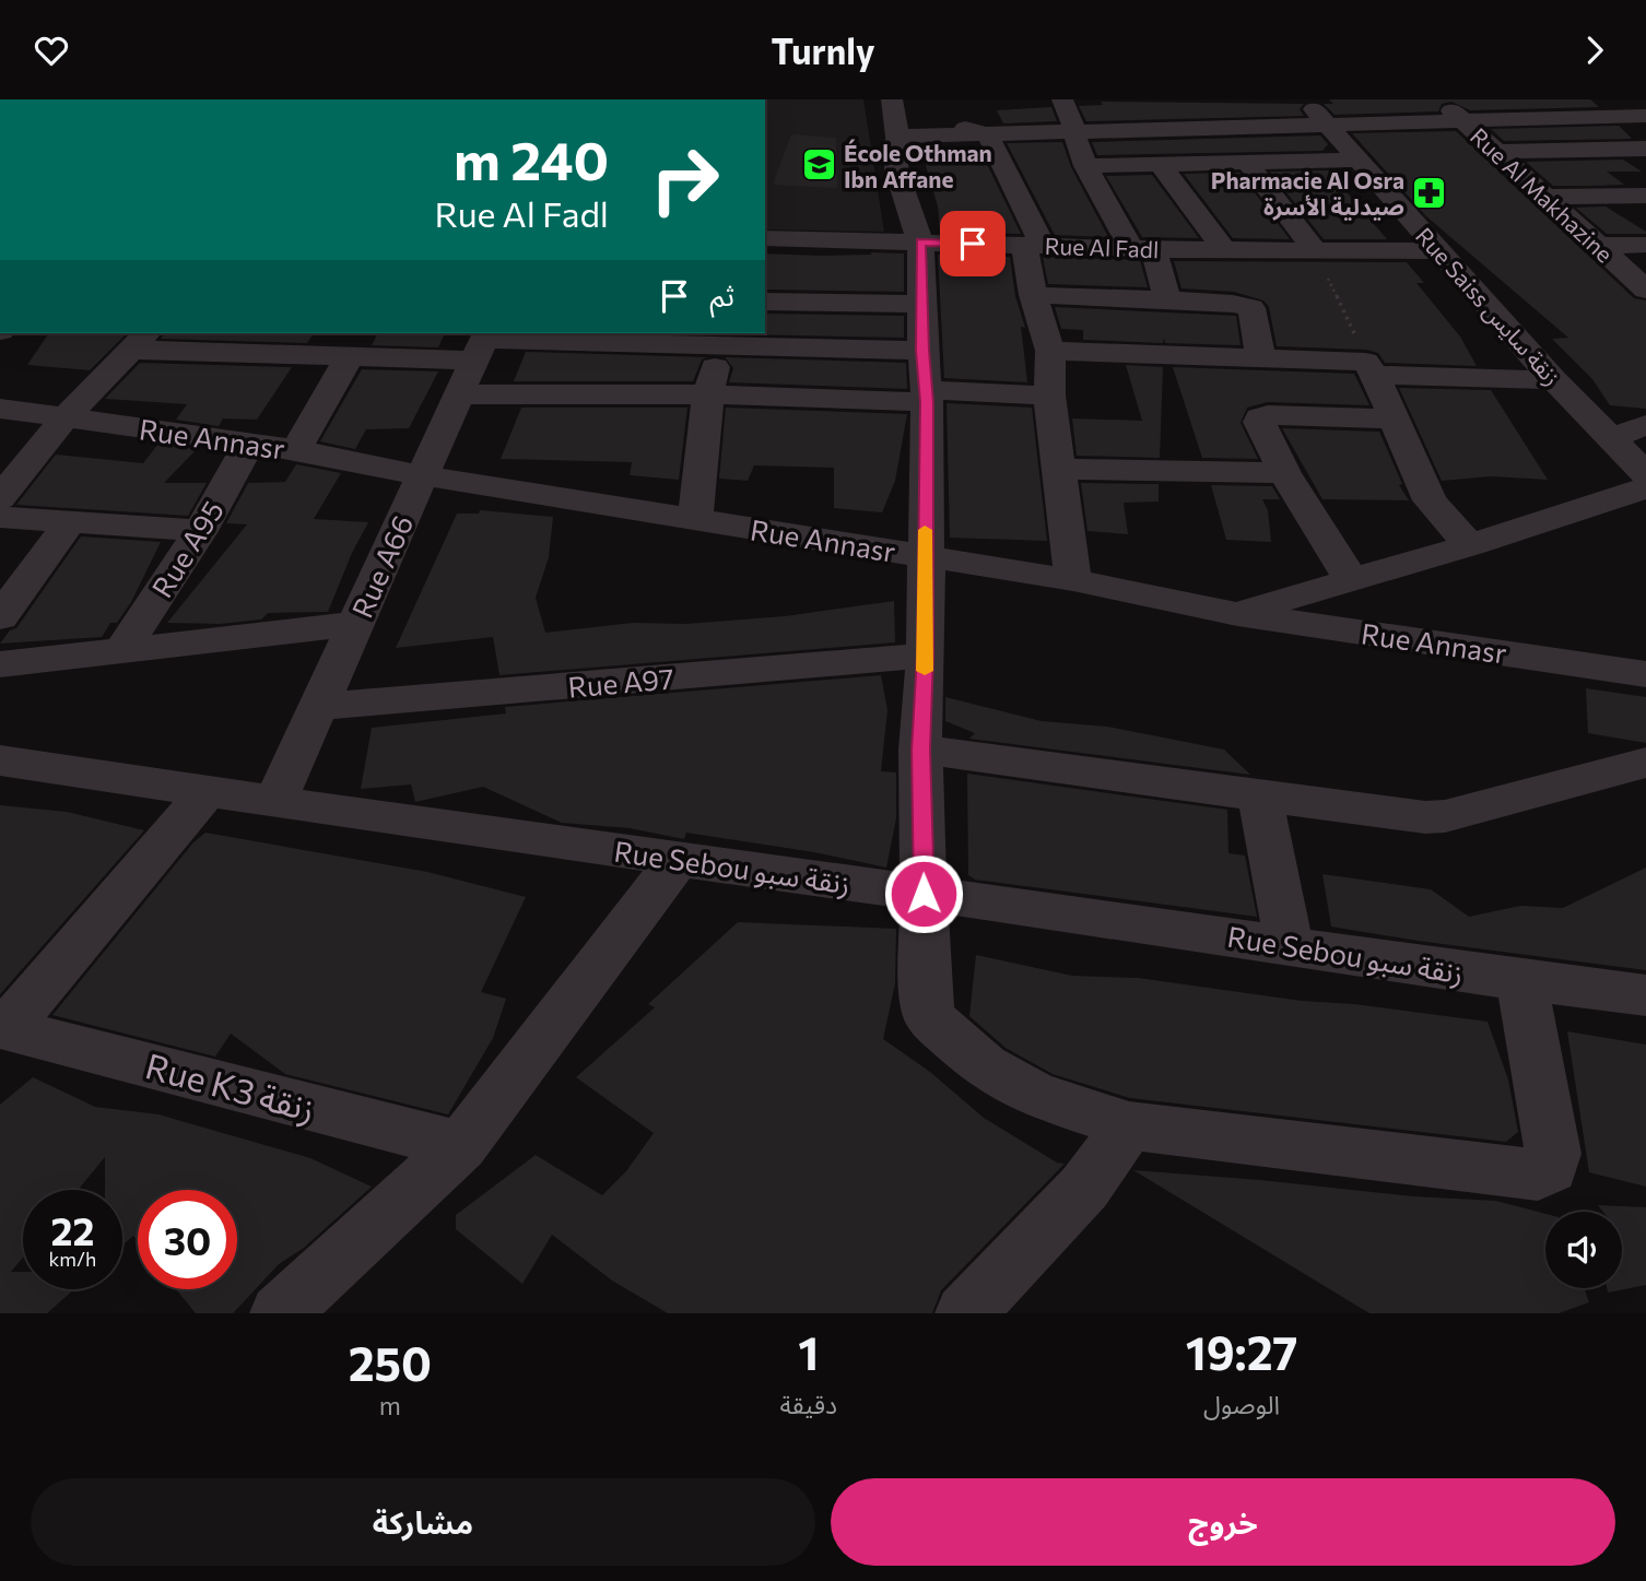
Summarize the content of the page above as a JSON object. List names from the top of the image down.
{
  "streets": {
    "street": [
      "Rue Al Makhazine",
      "Rue Al Fadl",
      "Rue Saiss زنقة سايس",
      "Rue Annasr",
      "Rue A95",
      "Rue A66",
      "Rue A97",
      "Rue Sebou زنقة سبو",
      "Rue K3 زنقة"
    ]
  },
  "crossings": [
    ["Rue Al Fadl", "Rue Saiss زنقة سايس"],
    ["Rue Annasr", "Rue A95"],
    ["Rue Annasr", "Rue A66"],
    ["Rue A66", "Rue A97"],
    ["Rue A66", "Rue Sebou زنقة سبو"]
  ],
  "places": {
    "school or university": ["École Othman Ibn Affane"],
    "pharmacy": ["Pharmacie Al Osra صيدلية الأسرة"]
  },
  "page": {
    "header": "Turnly",
    "turn": ["240 m", "Rue Al Fadl"],
    "then": "ثم",
    "speed": "22 km/h",
    "limit": "30",
    "eta": [
      "19:27",
      "الوصول",
      "1",
      "دقيقة",
      "250",
      "m"
    ],
    "buttons": ["خروج", "مشاركة"]
  }
}
